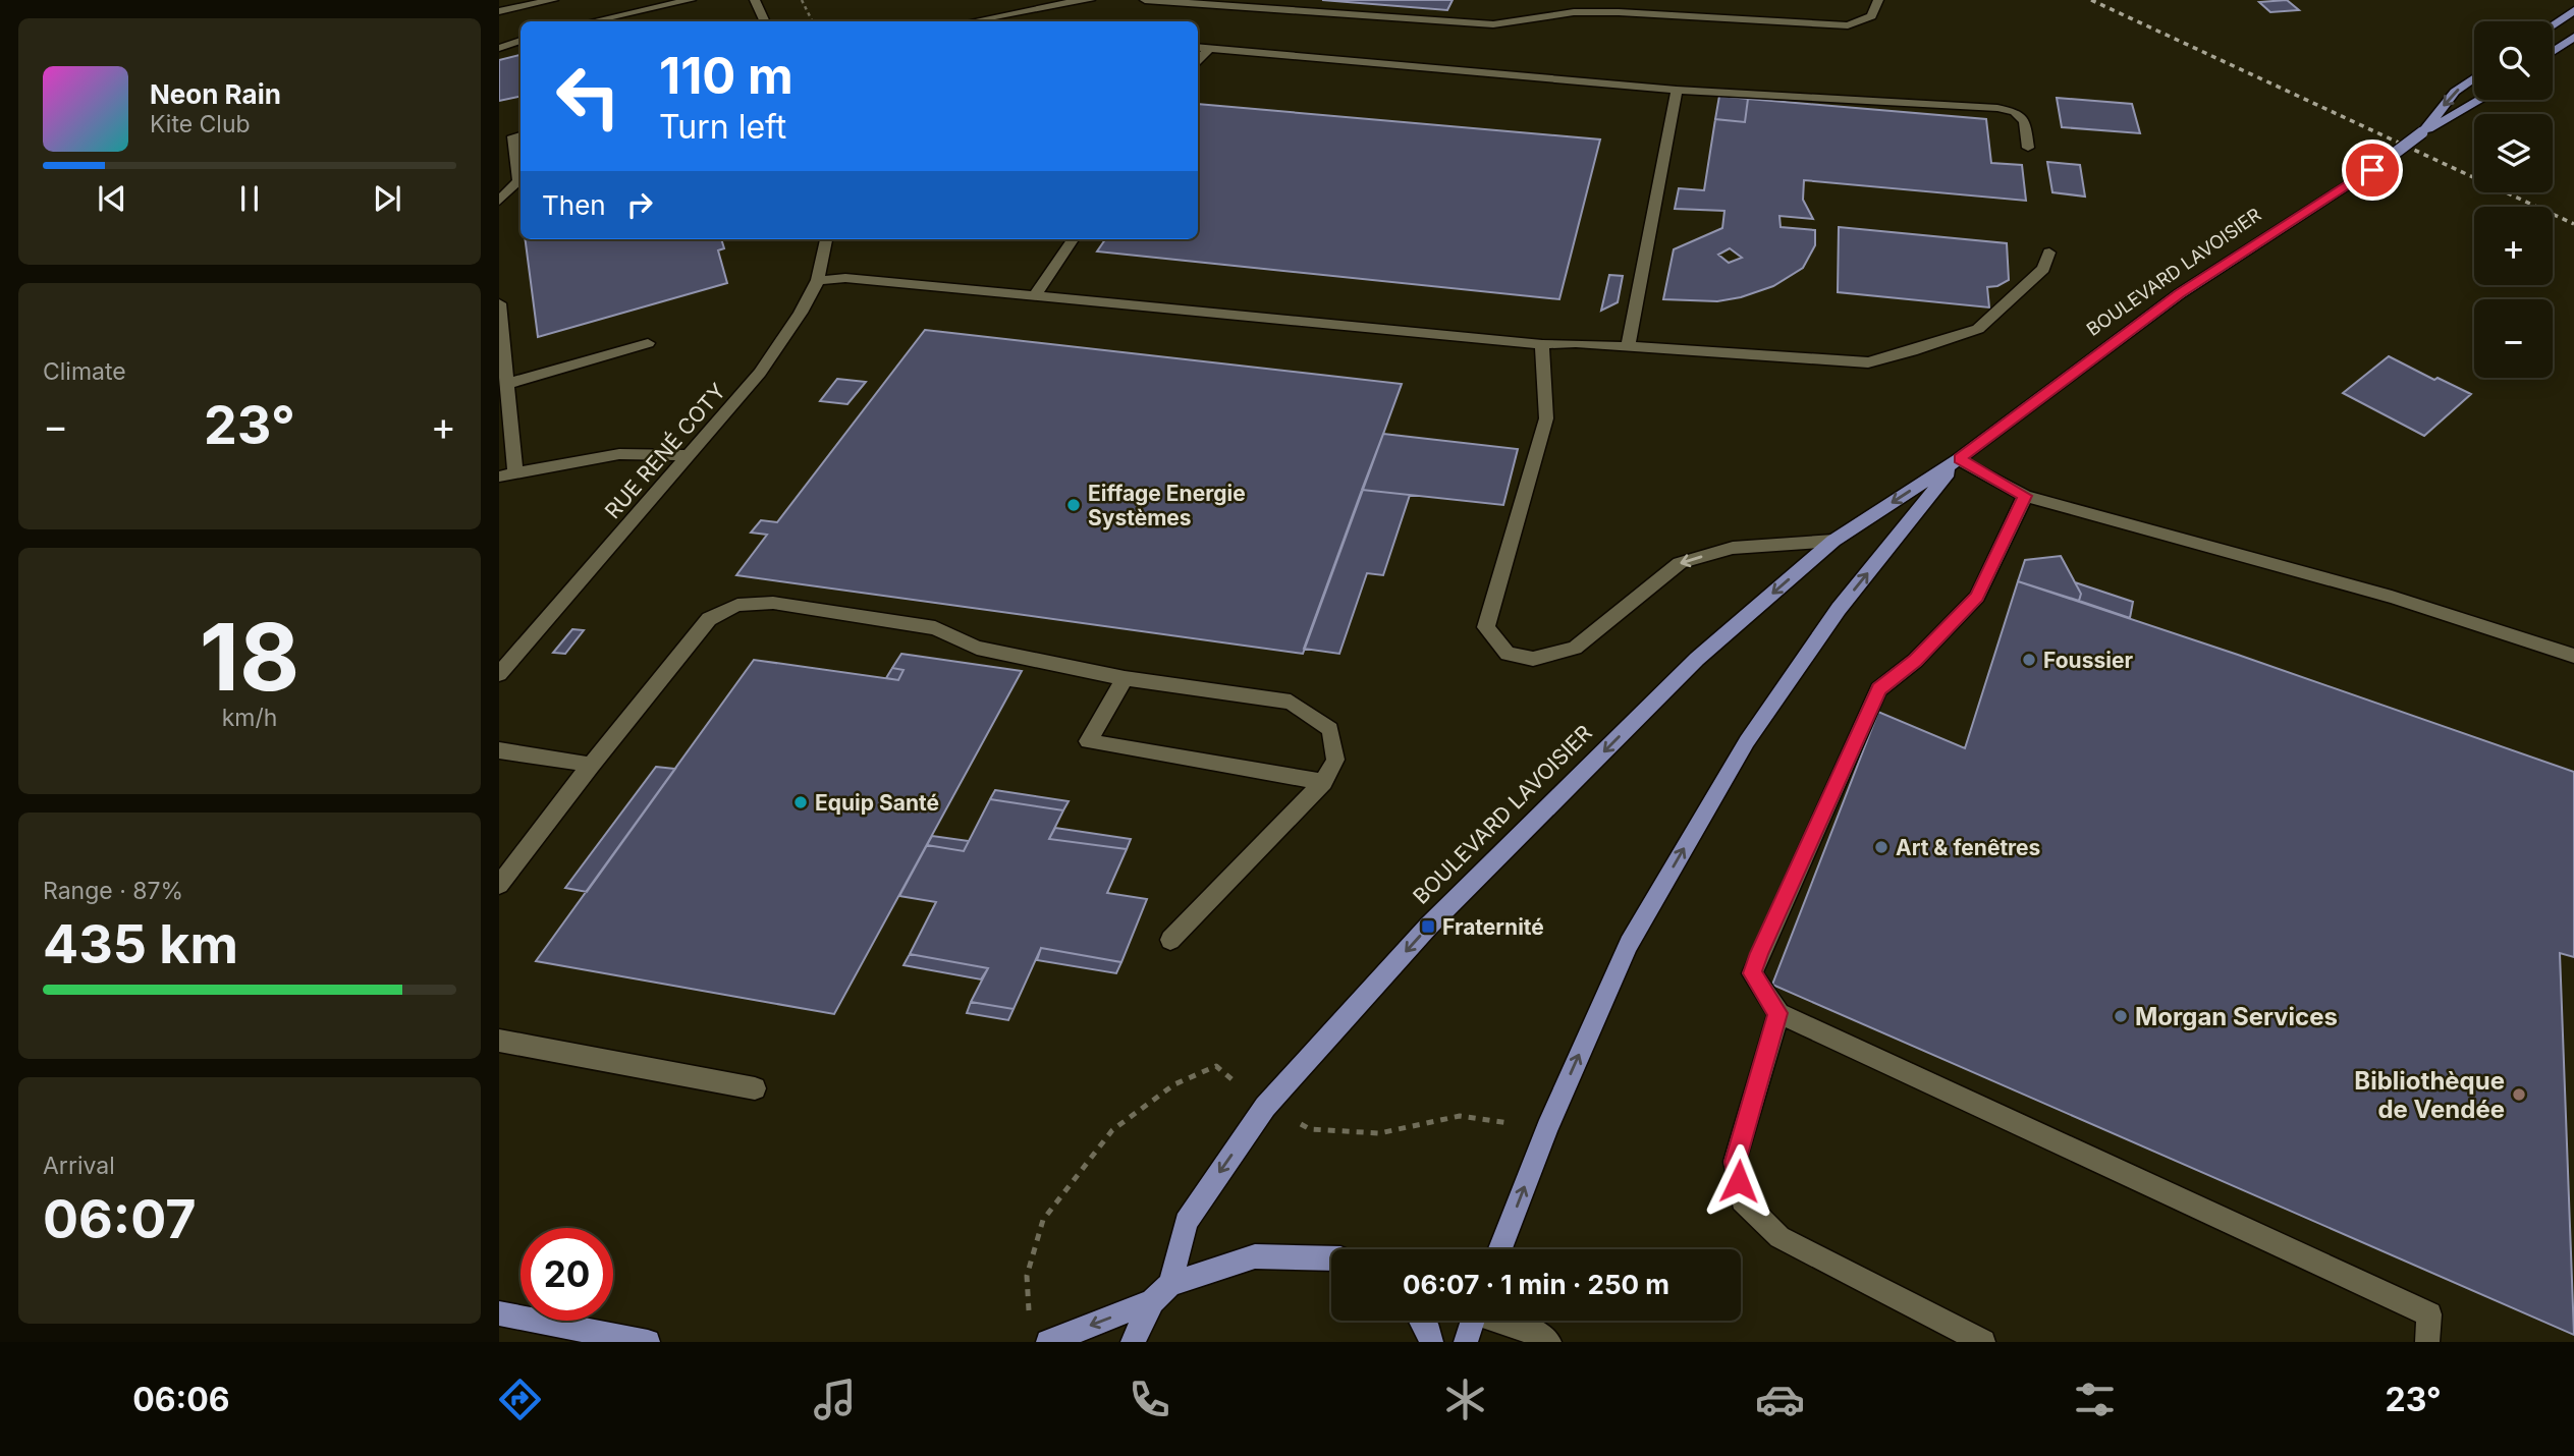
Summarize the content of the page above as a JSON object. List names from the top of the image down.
{
  "streets": {
    "main road": ["BOULEVARD LAVOISIER"],
    "street": ["RUE RENÉ COTY"]
  },
  "places": {
    "other": [
      "Eiffage Energie Systèmes",
      "Foussier",
      "Equip Santé",
      "Art & fenêtres",
      "Morgan Services",
      "Bibliothèque de Vendée"
    ],
    "transit": ["Fraternité"]
  },
  "page": {
    "map_buttons": ["+", "−"],
    "turn": ["110 m", "Turn left"],
    "song": ["Neon Rain", "Kite Club"],
    "then": "Then",
    "tile": [
      "Climate",
      ["18", "km/h"],
      ["Range · 87%", "435 km"],
      ["Arrival", "06:07"]
    ],
    "heat": ["−", "23°", "+"],
    "limit": "20",
    "trip": "06:07 · 1 min · 250 m",
    "tabs": ["06:06", "23°"]
  }
}
